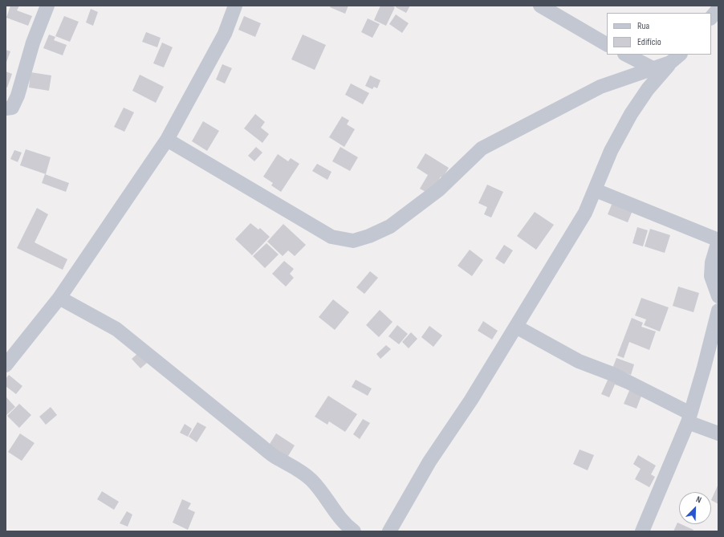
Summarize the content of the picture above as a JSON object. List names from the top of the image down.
{
  "legend": ["Rua", "Edifício"],
  "north": "top right"
}
